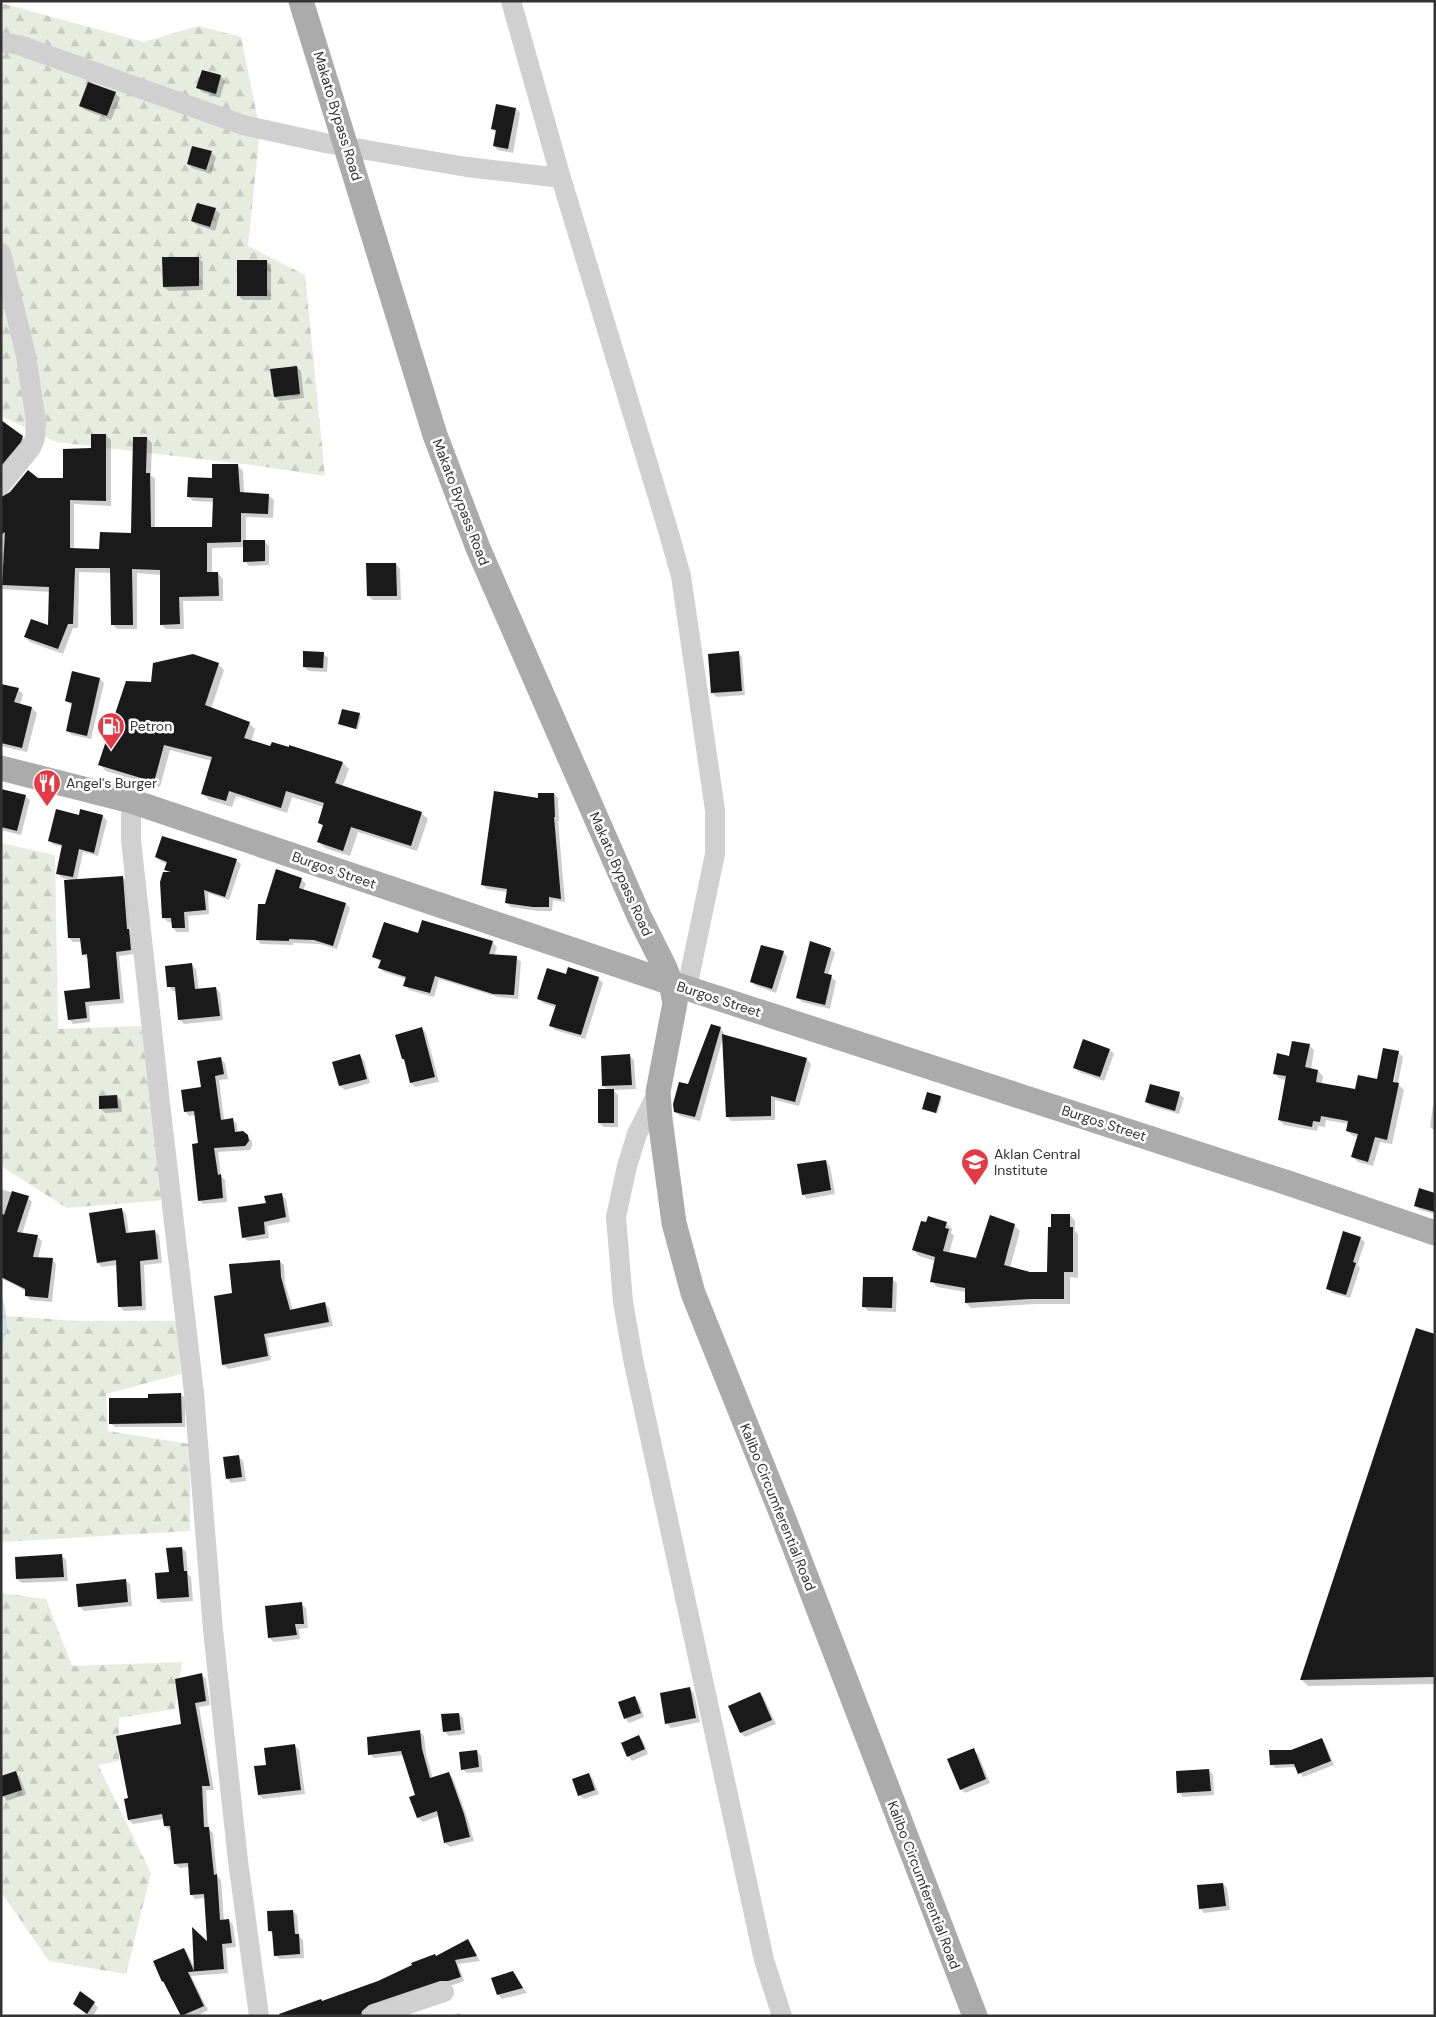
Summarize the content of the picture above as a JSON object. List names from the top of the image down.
{
  "streets": {
    "main road": ["Makato Bypass Road", "Burgos Street", "Kalibo Circumferential Road"]
  },
  "crossings": [
    ["Makato Bypass Road", "Burgos Street"],
    ["Makato Bypass Road", "Kalibo Circumferential Road"],
    ["Burgos Street", "Kalibo Circumferential Road"]
  ],
  "places": {
    "fuel station": ["Petron"],
    "restaurant": ["Angel's Burger"],
    "school or university": ["Aklan Central Institute"]
  }
}
